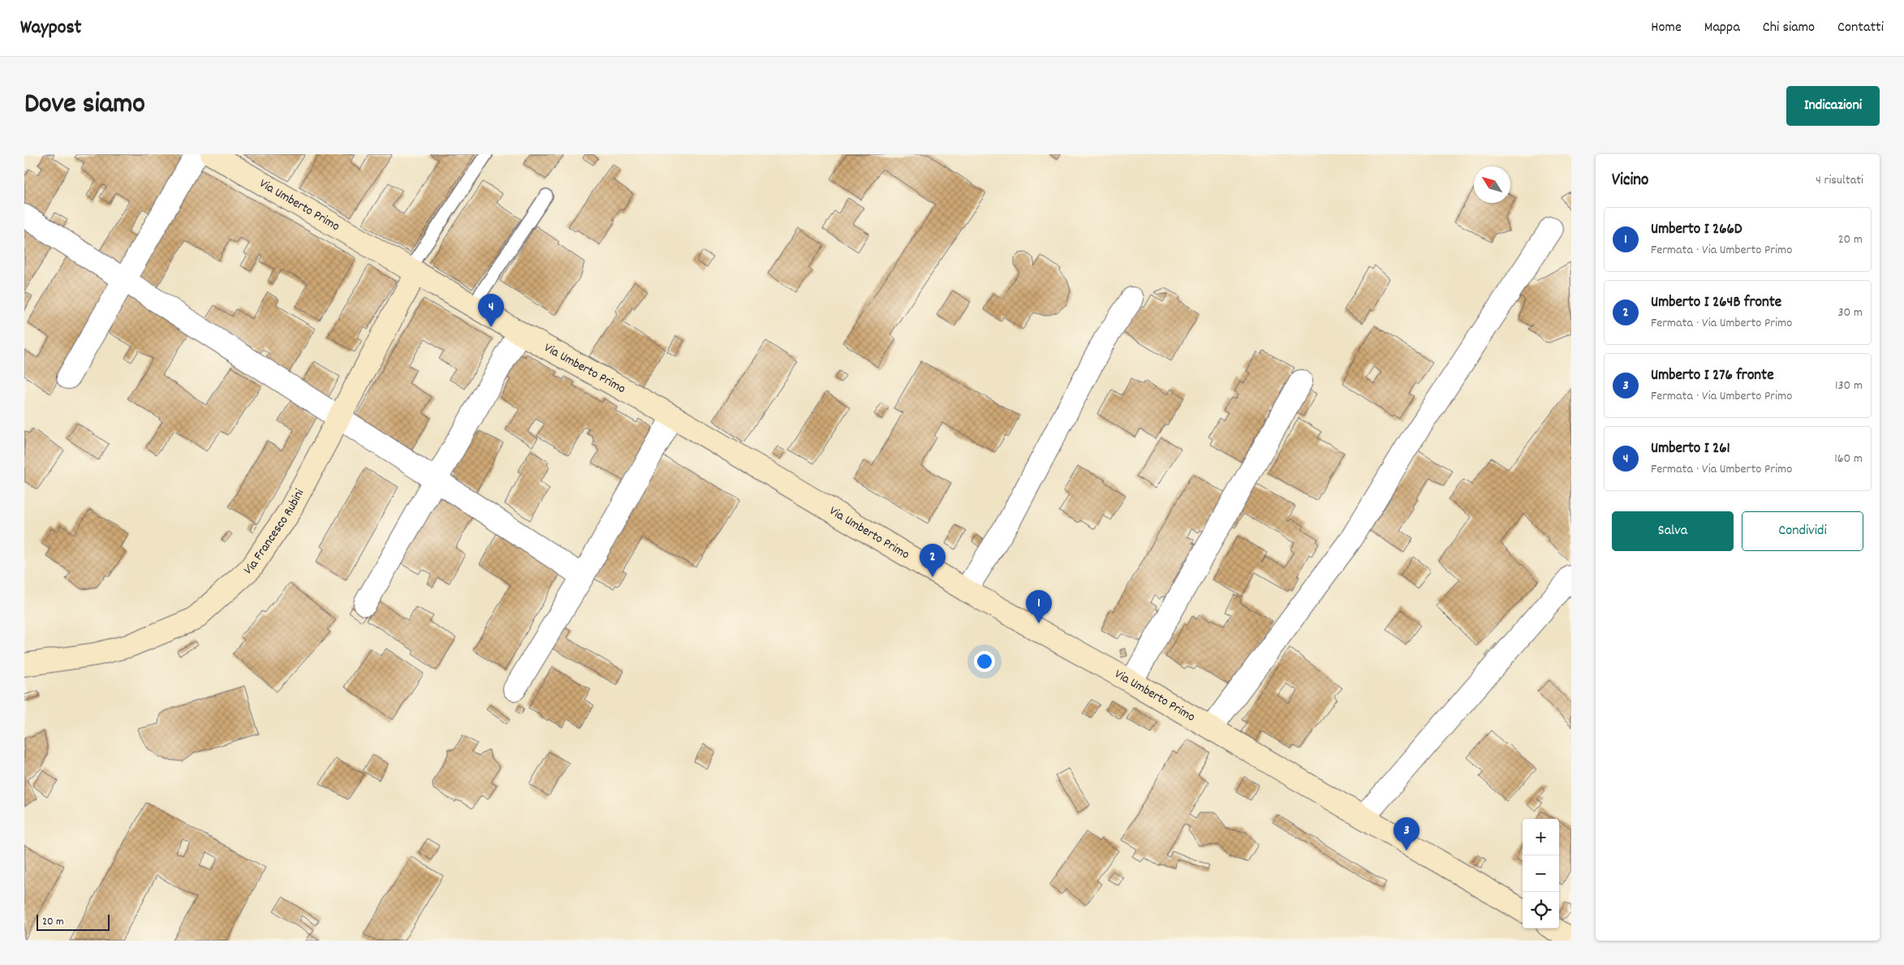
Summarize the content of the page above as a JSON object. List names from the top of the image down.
{
  "streets": {
    "main road": ["Via Umberto Primo", "Via Francesco Rubini"]
  },
  "crossings": [
    ["Via Umberto Primo", "Via Francesco Rubini"]
  ],
  "scale_bar": "20 m",
  "north": "top left",
  "page": {
    "header": "Waypost",
    "nav": [
      "Home",
      "Mappa",
      "Chi siamo",
      "Contatti"
    ],
    "title": "Dove siamo",
    "buttons": [
      "Indicazioni",
      ["Salva", "Condividi"]
    ],
    "heading": ["Vicino", "4 risultati"],
    "list": [
      {
        "mark": "1",
        "name": "Umberto I 266D",
        "note": "Fermata · Via Umberto Primo",
        "value": "20 m"
      },
      {
        "mark": "2",
        "name": "Umberto I 264B fronte",
        "note": "Fermata · Via Umberto Primo",
        "value": "30 m"
      },
      {
        "mark": "3",
        "name": "Umberto I 276 fronte",
        "note": "Fermata · Via Umberto Primo",
        "value": "130 m"
      },
      {
        "mark": "4",
        "name": "Umberto I 261",
        "note": "Fermata · Via Umberto Primo",
        "value": "160 m"
      }
    ],
    "pins": [
      "4",
      "2",
      "1",
      "3"
    ],
    "map_buttons": ["+", "−"],
    "scale": "20 m"
  }
}
